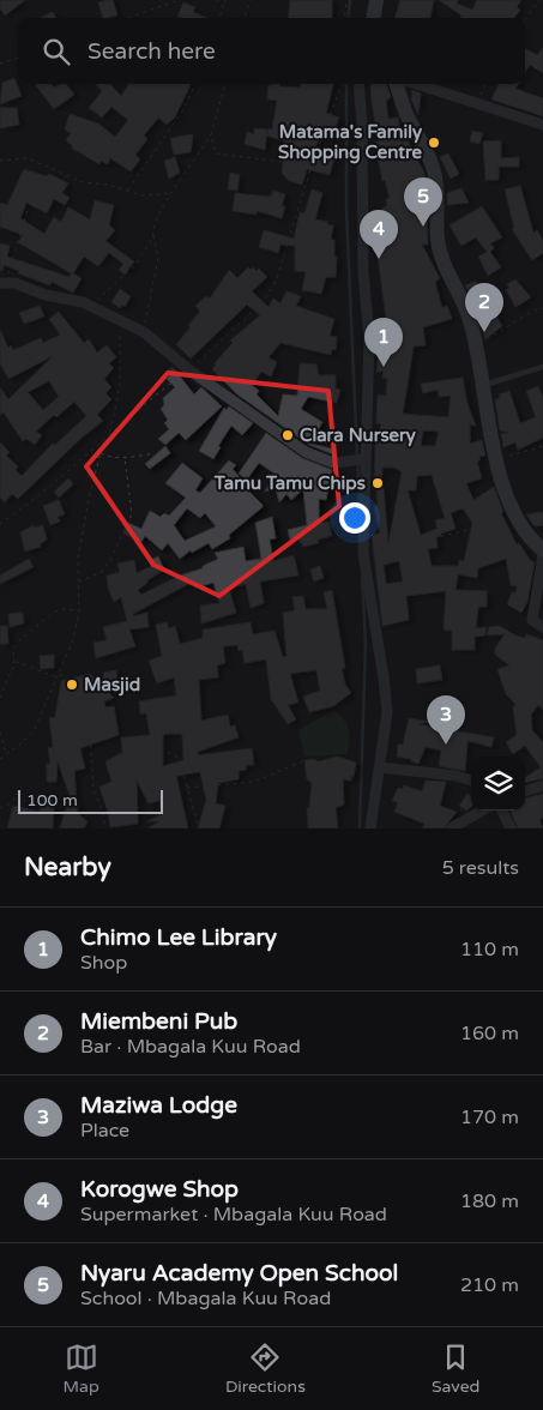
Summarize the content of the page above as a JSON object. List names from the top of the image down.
{
  "places": [
    "Matama's Family Shopping Centre",
    "Clara Nursery",
    "Tamu Tamu Chips",
    "Masjid"
  ],
  "scale_bar": "100 m",
  "page": {
    "search": "Search here",
    "pins": [
      "5",
      "4",
      "2",
      "1",
      "3"
    ],
    "scale": "100 m",
    "heading": ["Nearby", "5 results"],
    "list": [
      {
        "mark": "1",
        "name": "Chimo Lee Library",
        "note": "Shop",
        "value": "110 m"
      },
      {
        "mark": "2",
        "name": "Miembeni Pub",
        "note": "Bar · Mbagala Kuu Road",
        "value": "160 m"
      },
      {
        "mark": "3",
        "name": "Maziwa Lodge",
        "note": "Place",
        "value": "170 m"
      },
      {
        "mark": "4",
        "name": "Korogwe Shop",
        "note": "Supermarket · Mbagala Kuu Road",
        "value": "180 m"
      },
      {
        "mark": "5",
        "name": "Nyaru Academy Open School",
        "note": "School · Mbagala Kuu Road",
        "value": "210 m"
      }
    ],
    "nav": ["Map", "Directions", "Saved"]
  }
}
